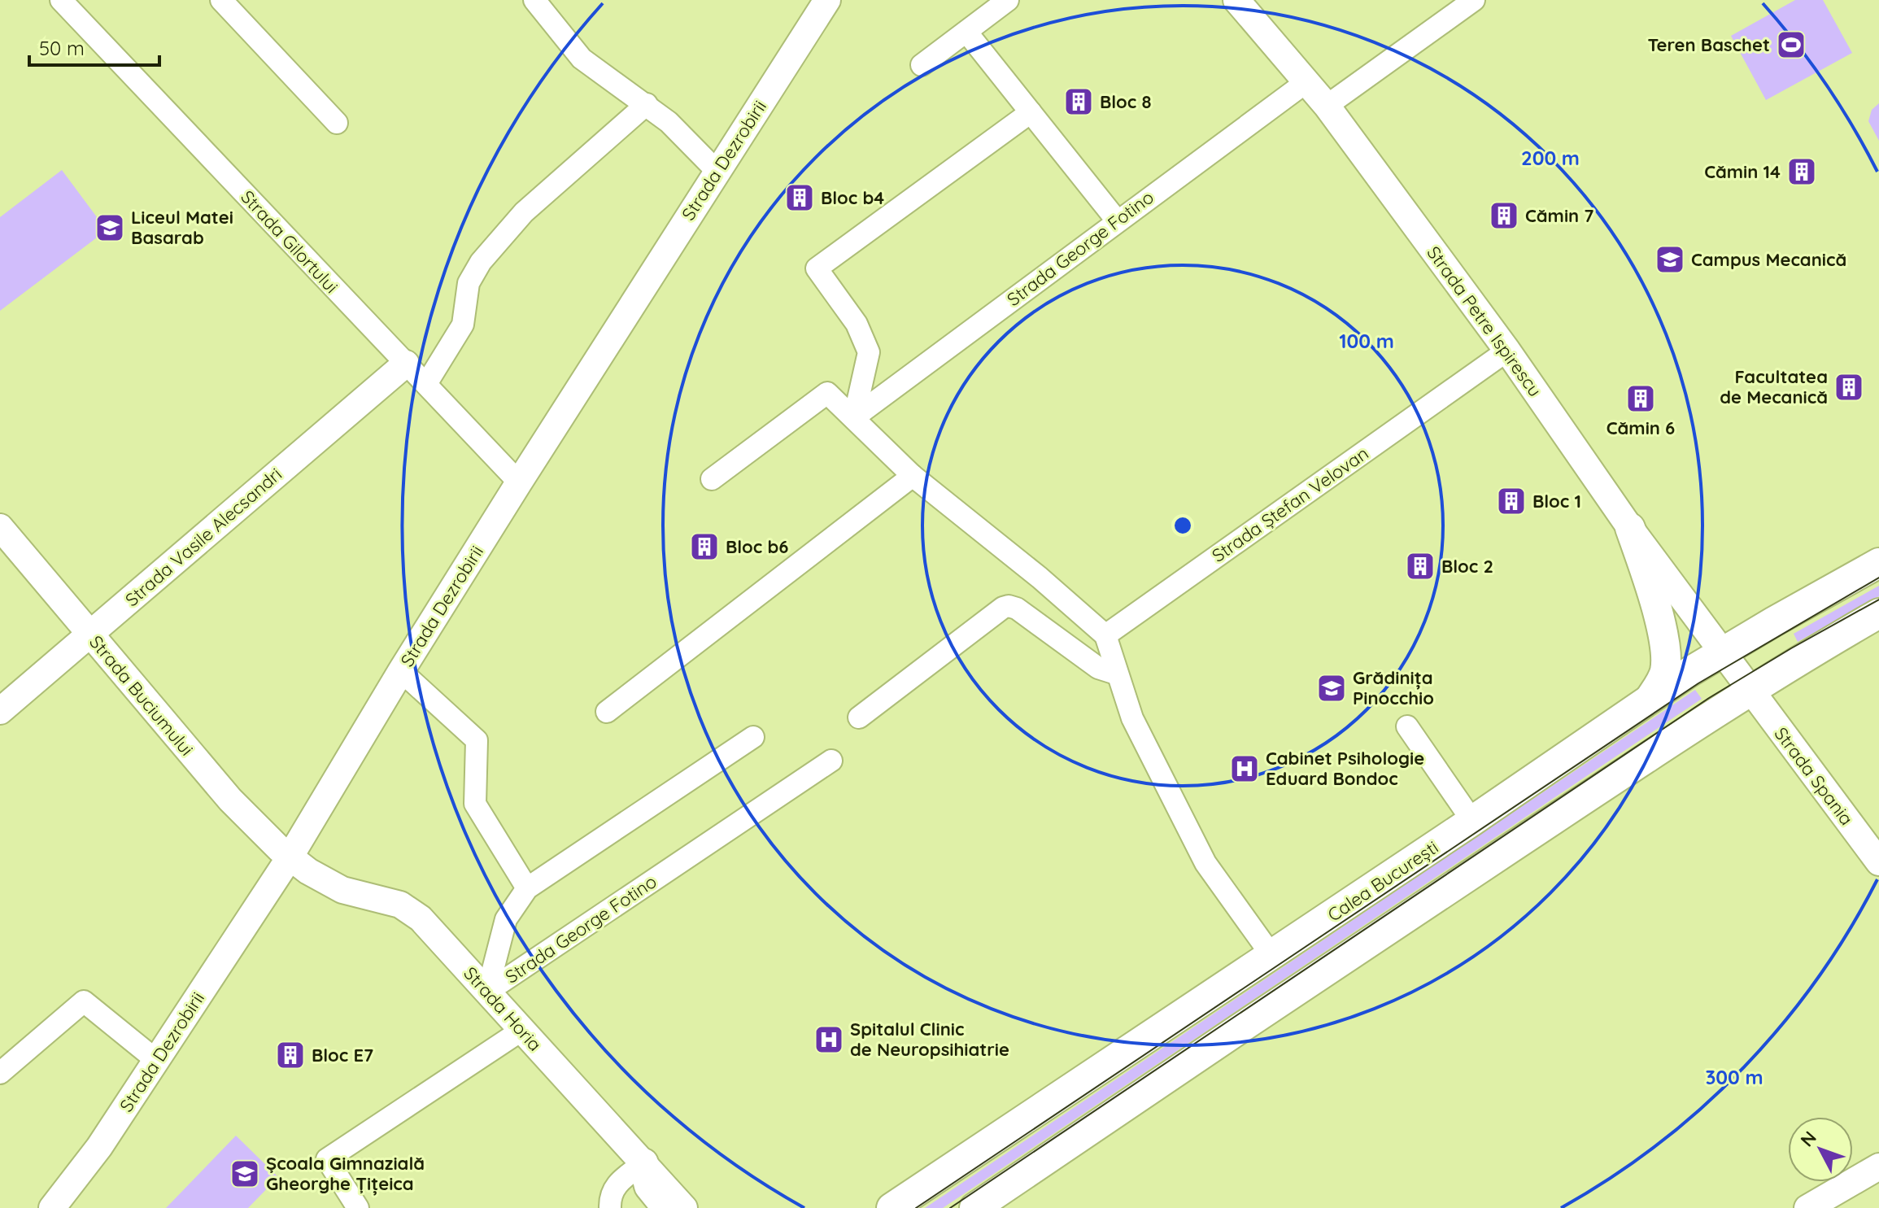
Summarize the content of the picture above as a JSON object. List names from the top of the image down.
{
  "streets": {
    "main road": ["Calea București"],
    "street": [
      "Strada Dezrobirii",
      "Strada Gilortului",
      "Strada George Fotino",
      "Strada Petre Ispirescu",
      "Strada Ștefan Velovan",
      "Strada Vasile Alecsandri",
      "Strada Buciumului",
      "Strada Spania",
      "Strada Horia"
    ]
  },
  "crossings": [
    ["Strada Dezrobirii", "Strada Gilortului"],
    ["Strada Dezrobirii", "Strada Buciumului"],
    ["Strada Dezrobirii", "Strada Horia"],
    ["Strada Gilortului", "Strada Vasile Alecsandri"],
    ["Strada George Fotino", "Strada Petre Ispirescu"],
    ["Strada George Fotino", "Strada Horia"],
    ["Strada Petre Ispirescu", "Strada Ștefan Velovan"],
    ["Strada Petre Ispirescu", "Strada Spania"],
    ["Strada Petre Ispirescu", "Calea București"],
    ["Strada Vasile Alecsandri", "Strada Buciumului"],
    ["Strada Buciumului", "Strada Horia"],
    ["Strada Spania", "Calea București"]
  ],
  "places": {
    "sports": ["Teren Baschet"],
    "building": [
      "Bloc 8",
      "Cămin 14",
      "Bloc b4",
      "Cămin 7",
      "Facultatea de Mecanică",
      "Cămin 6",
      "Bloc 1",
      "Bloc b6",
      "Bloc 2",
      "Bloc E7"
    ],
    "school or university": [
      "Liceul Matei Basarab",
      "Campus Mecanică",
      "Grădinița Pinocchio",
      "Școala Gimnazială Gheorghe Țițeica"
    ],
    "hospital": ["Cabinet Psihologie Eduard Bondoc", "Spitalul Clinic de Neuropsihiatrie"]
  },
  "scale_bar": "50 m",
  "north": "top left",
  "rings": ["200 m", "100 m", "300 m"]
}
